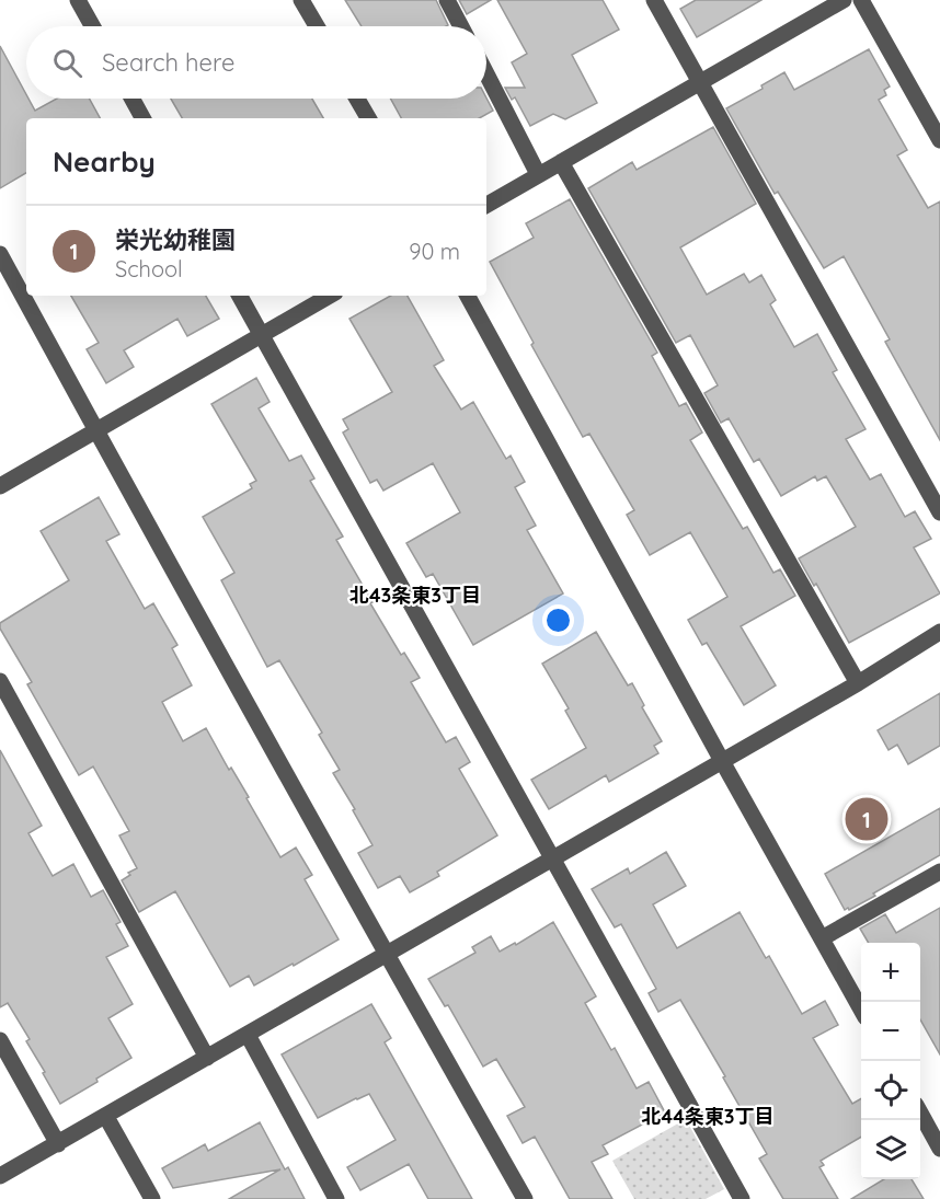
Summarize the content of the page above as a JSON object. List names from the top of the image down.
{
  "districts": ["北43条東3丁目", "北44条東3丁目"],
  "page": {
    "search": "Search here",
    "heading": "Nearby",
    "list": [
      {
        "mark": "1",
        "name": "栄光幼稚園",
        "note": "School",
        "value": "90 m"
      }
    ],
    "pins": "1",
    "map_buttons": ["+", "−"]
  }
}
